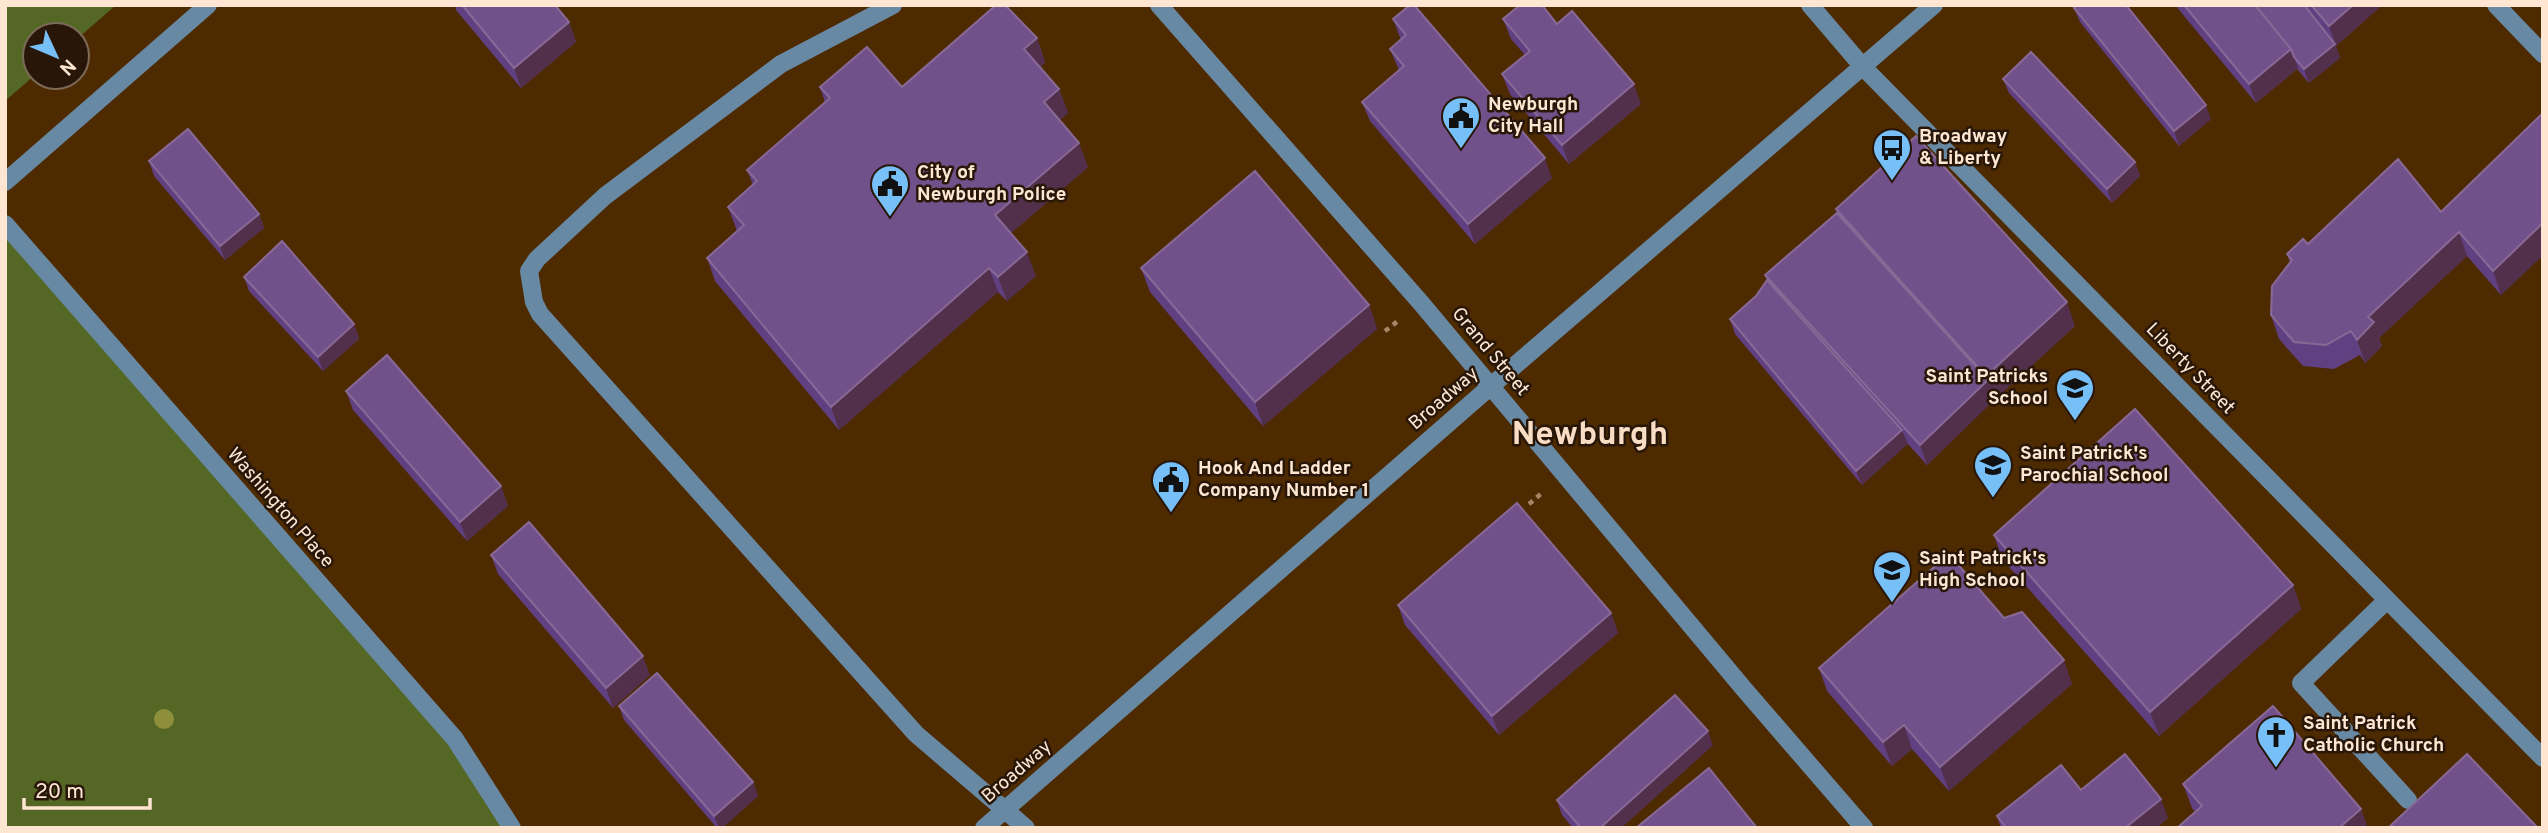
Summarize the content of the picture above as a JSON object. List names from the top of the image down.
{
  "streets": {
    "street": [
      "Grand Street",
      "Liberty Street",
      "Broadway",
      "Washington Place"
    ]
  },
  "crossings": [
    ["Grand Street", "Broadway"],
    ["Liberty Street", "Broadway"]
  ],
  "districts": ["Newburgh"],
  "places": {
    "public building": ["Newburgh City Hall", "City of Newburgh Police", "Hook And Ladder Company Number 1"],
    "bus stop": ["Broadway & Liberty"],
    "school or university": ["Saint Patricks School", "Saint Patrick's Parochial School", "Saint Patrick's High School"],
    "church": ["Saint Patrick Catholic Church"]
  },
  "scale_bar": "20 m",
  "north": "bottom right"
}
